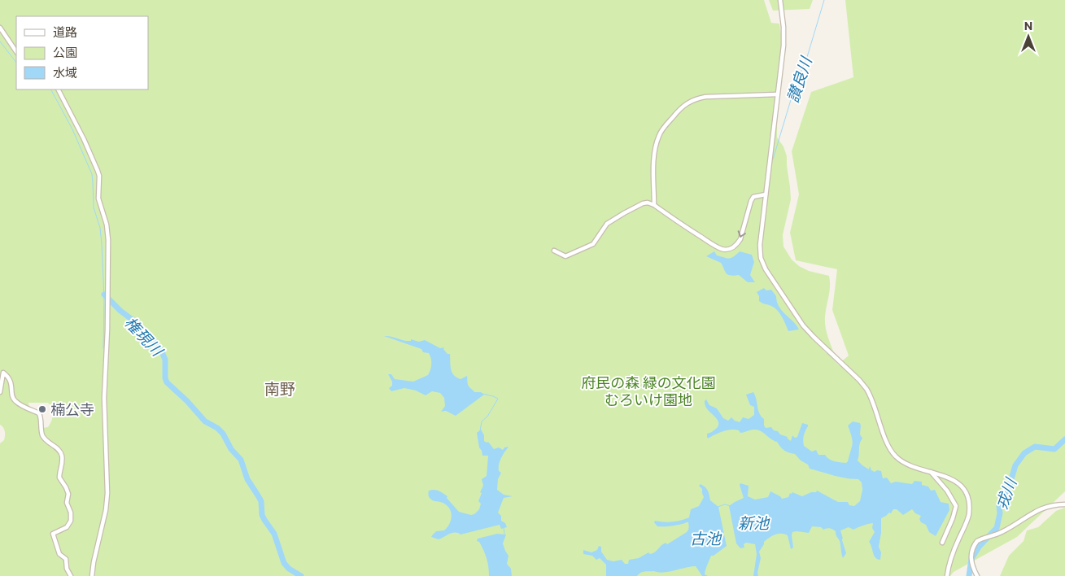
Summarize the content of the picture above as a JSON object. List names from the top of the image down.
{
  "districts": ["南野"],
  "water": [
    "讃良川",
    "権現川",
    "戎川",
    "新池",
    "古池"
  ],
  "parks": ["府民の森 緑の文化園 むろいけ園地"],
  "places": ["楠公寺"],
  "legend": ["道路", "公園", "水域"],
  "north": "top"
}
